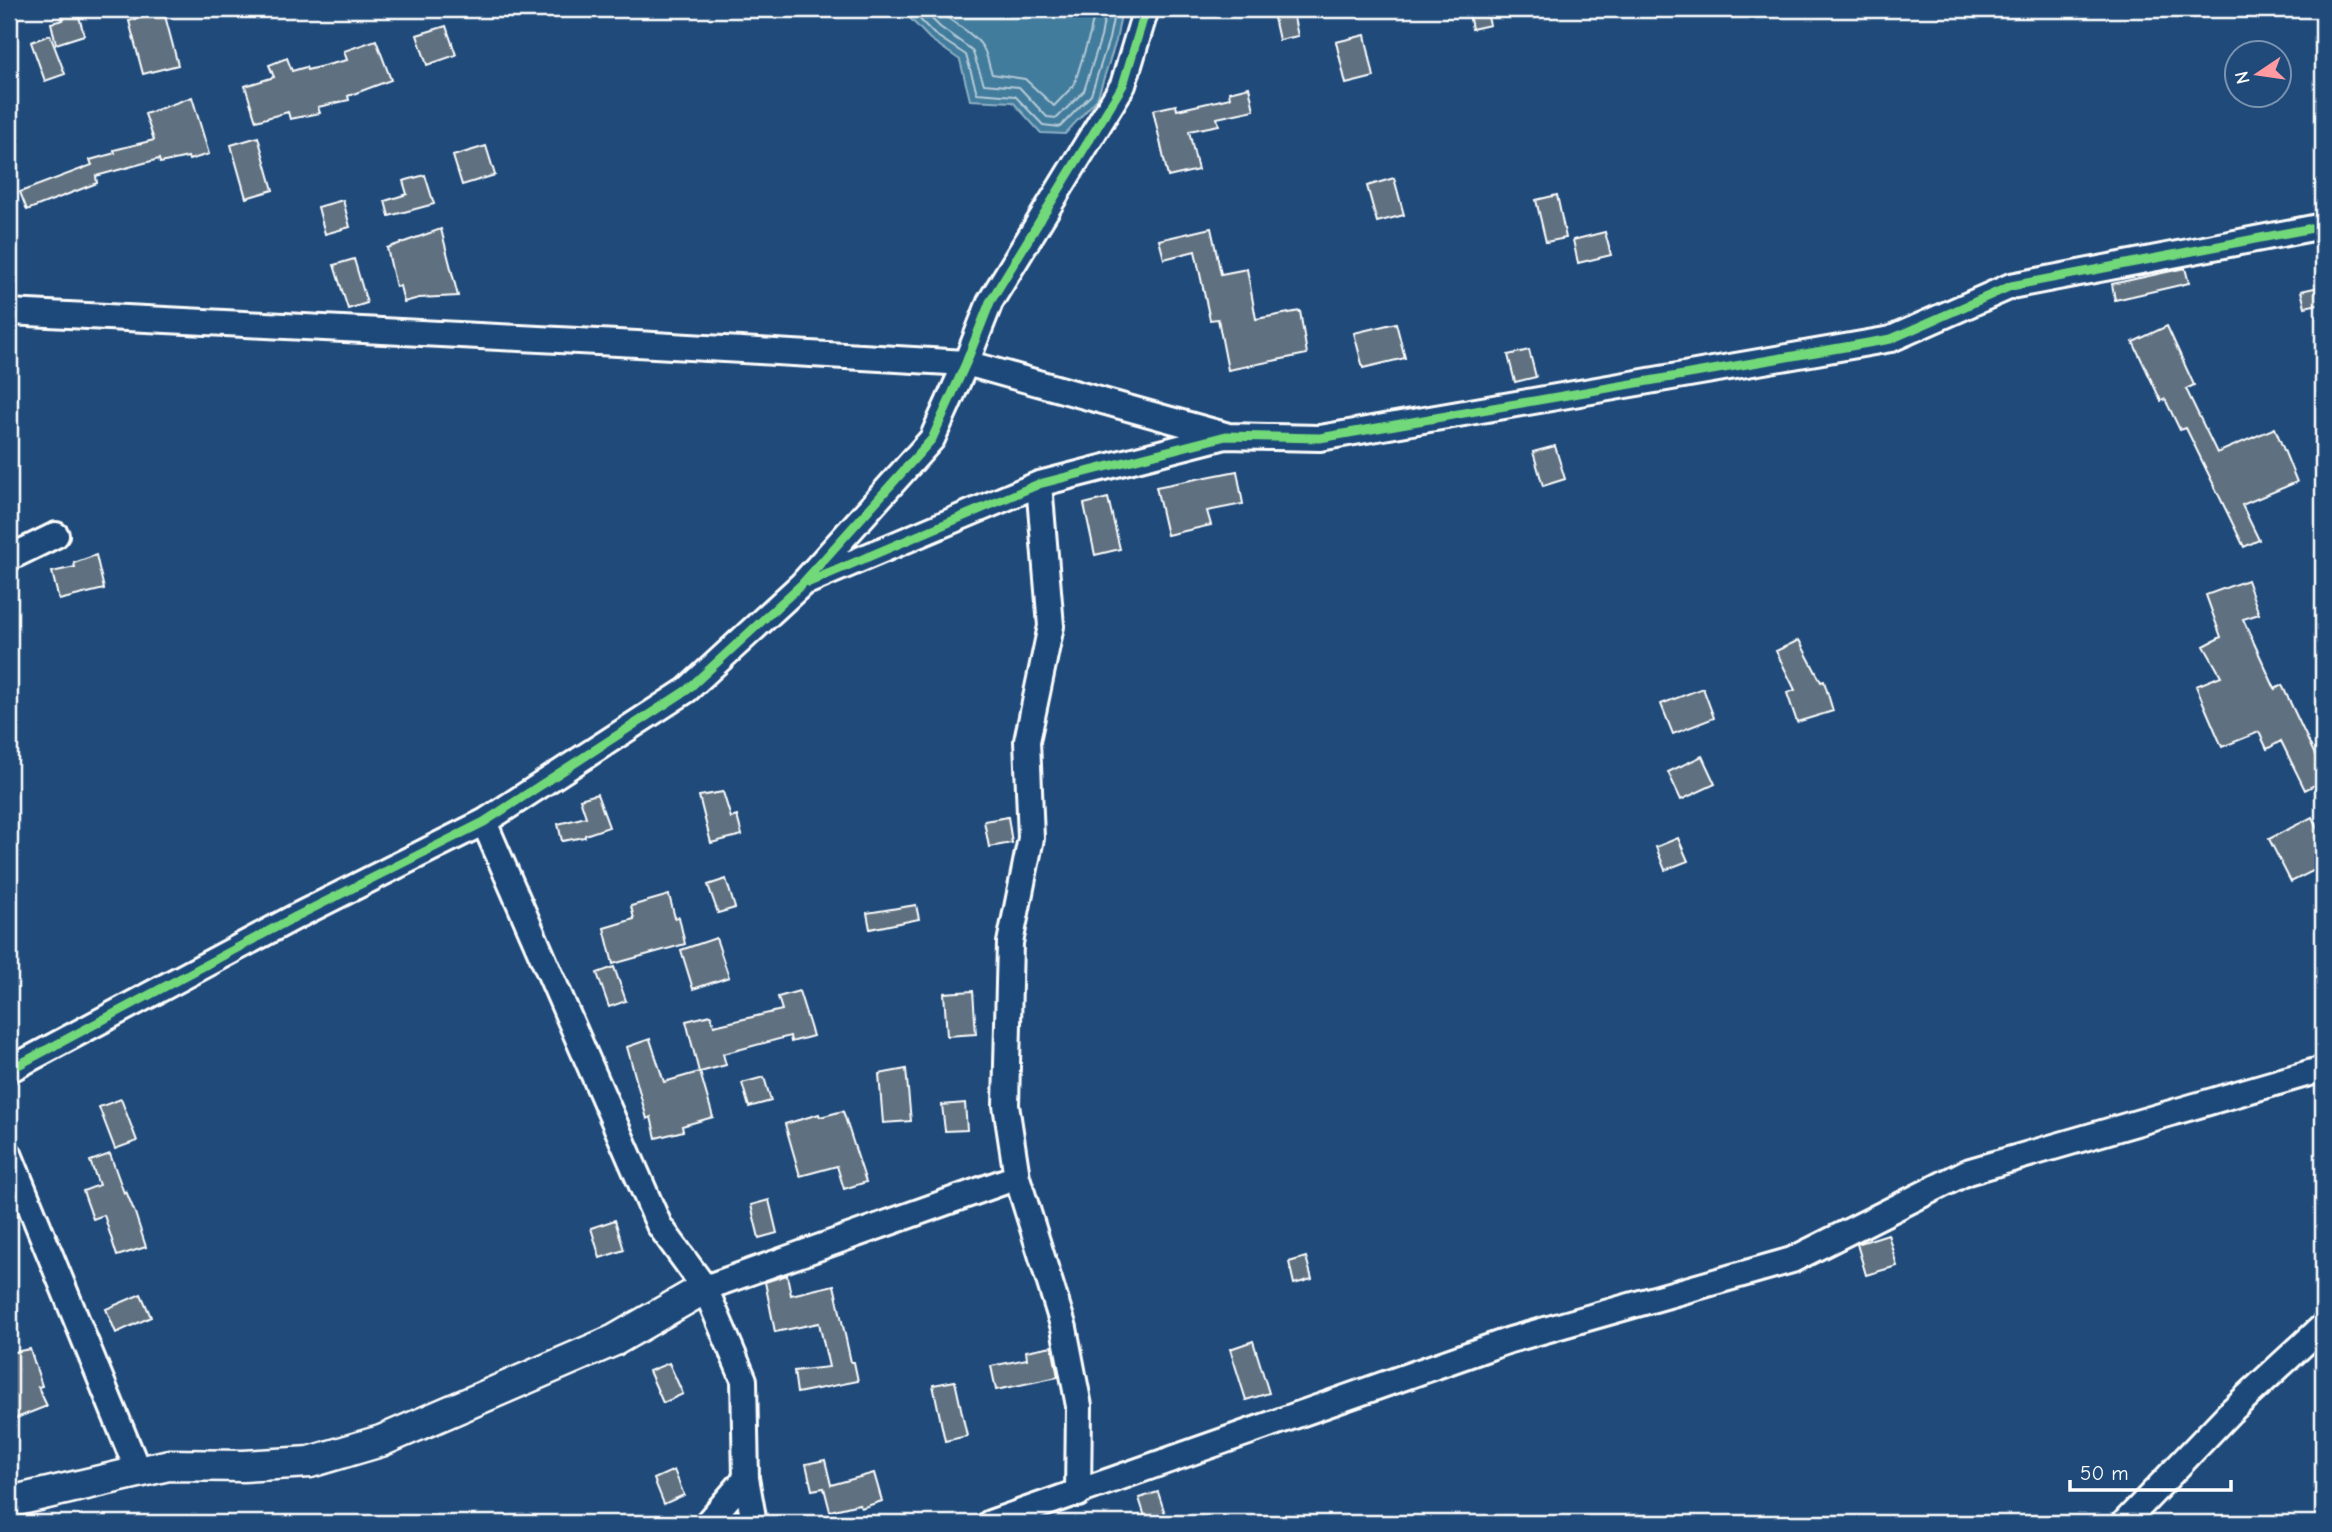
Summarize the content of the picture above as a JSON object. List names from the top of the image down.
{
  "scale_bar": "50 m",
  "north": "left"
}
